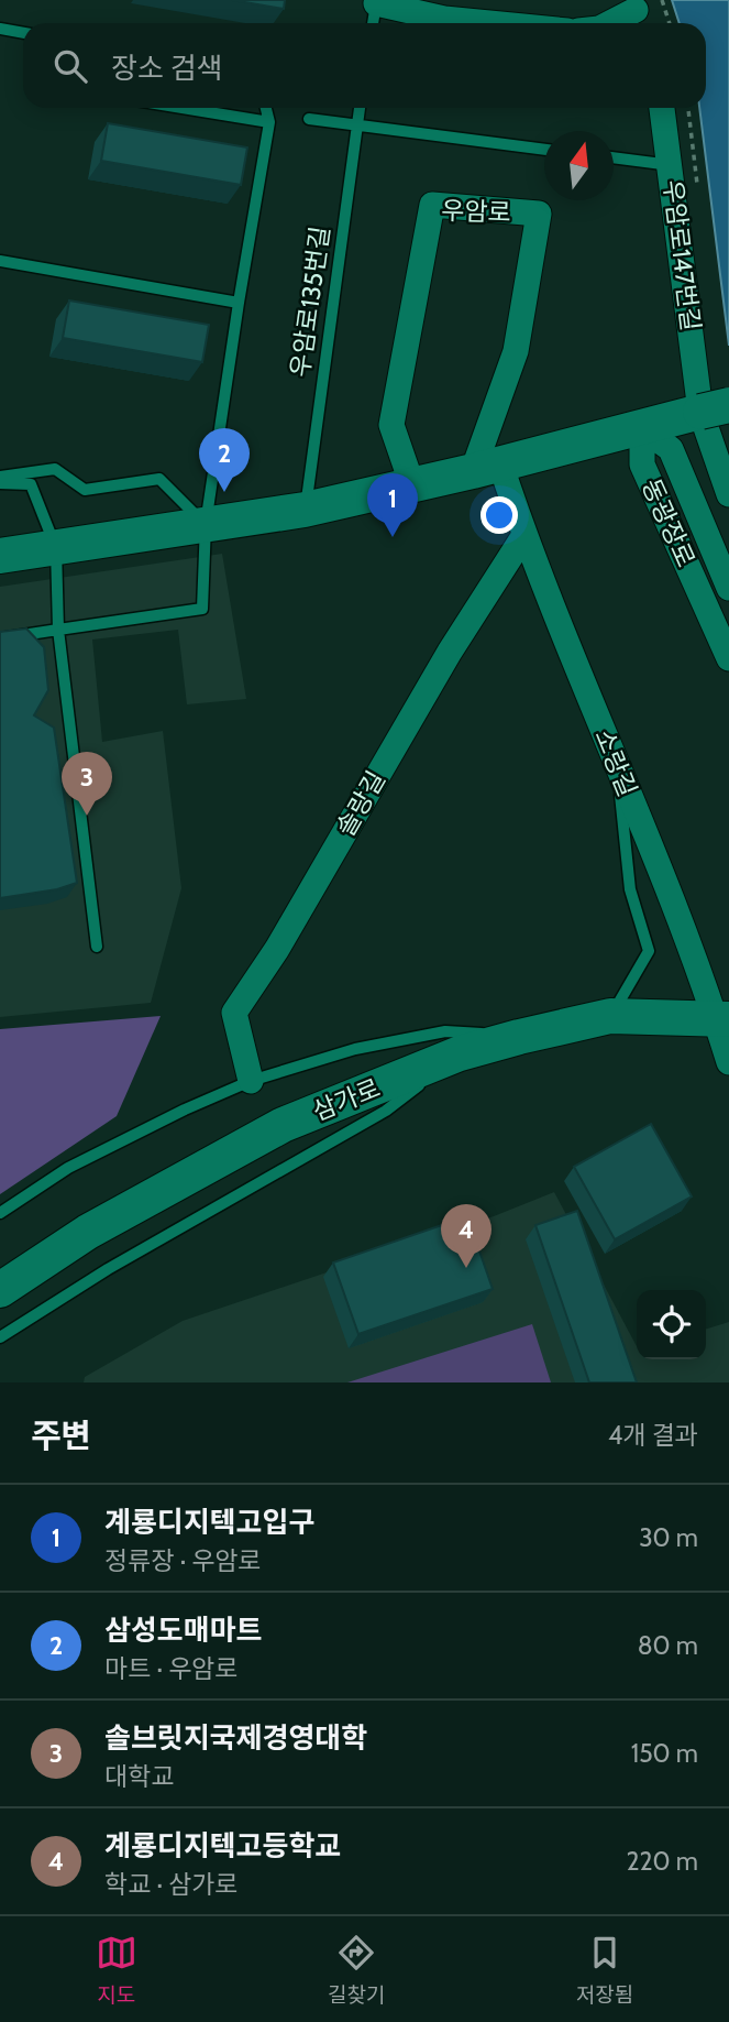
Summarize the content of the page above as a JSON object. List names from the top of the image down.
{
  "streets": {
    "street": [
      "우암로",
      "우암로147번길",
      "동광장로",
      "소랑길",
      "솔랑길",
      "삼가로"
    ],
    "lane": ["우암로135번길"]
  },
  "crossings": [
    ["우암로", "소랑길"],
    ["소랑길", "솔랑길"],
    ["소랑길", "삼가로"]
  ],
  "north": "top",
  "page": {
    "search": "장소 검색",
    "pins": [
      "2",
      "1",
      "3",
      "4"
    ],
    "heading": ["주변", "4개 결과"],
    "list": [
      {
        "mark": "1",
        "name": "계룡디지텍고입구",
        "note": "정류장 · 우암로",
        "value": "30 m"
      },
      {
        "mark": "2",
        "name": "삼성도매마트",
        "note": "마트 · 우암로",
        "value": "80 m"
      },
      {
        "mark": "3",
        "name": "솔브릿지국제경영대학",
        "note": "대학교",
        "value": "150 m"
      },
      {
        "mark": "4",
        "name": "계룡디지텍고등학교",
        "note": "학교 · 삼가로",
        "value": "220 m"
      }
    ],
    "nav": ["지도", "길찾기", "저장됨"]
  }
}
